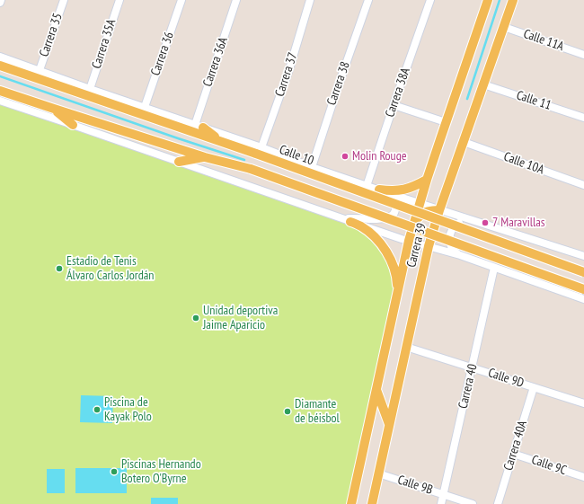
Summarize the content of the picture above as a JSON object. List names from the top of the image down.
{
  "streets": {
    "main road": ["Calle 10", "Carrera 39"],
    "street": [
      "Carrera 35",
      "Calle 11A",
      "Carrera 35A",
      "Carrera 36",
      "Carrera 36A",
      "Carrera 37",
      "Carrera 38",
      "Carrera 38A",
      "Calle 11",
      "Calle 10A",
      "Calle 9D",
      "Carrera 40",
      "Carrera 40A",
      "Calle 9C",
      "Calle 9B"
    ]
  },
  "crossings": [
    ["Carrera 35", "Calle 10"],
    ["Calle 11A", "Carrera 39"],
    ["Carrera 35A", "Calle 10"],
    ["Carrera 36", "Calle 10"],
    ["Carrera 36A", "Calle 10"],
    ["Carrera 37", "Calle 10"],
    ["Carrera 38", "Calle 10"],
    ["Carrera 38A", "Calle 10"],
    ["Calle 11", "Carrera 39"],
    ["Calle 10", "Carrera 39"],
    ["Calle 10A", "Carrera 39"],
    ["Carrera 39", "Calle 9D"],
    ["Carrera 39", "Calle 9B"],
    ["Calle 9D", "Carrera 40"],
    ["Calle 9D", "Carrera 40A"],
    ["Carrera 40", "Calle 9B"],
    ["Carrera 40A", "Calle 9C"]
  ],
  "places": [
    "Molin Rouge",
    "7 Maravillas",
    "Estadio de Tenis Álvaro Carlos Jordán",
    "Unidad deportiva Jaime Aparicio",
    "Piscina de Kayak Polo",
    "Diamante de béisbol",
    "Piscinas Hernando Botero O'Byrne"
  ]
}
